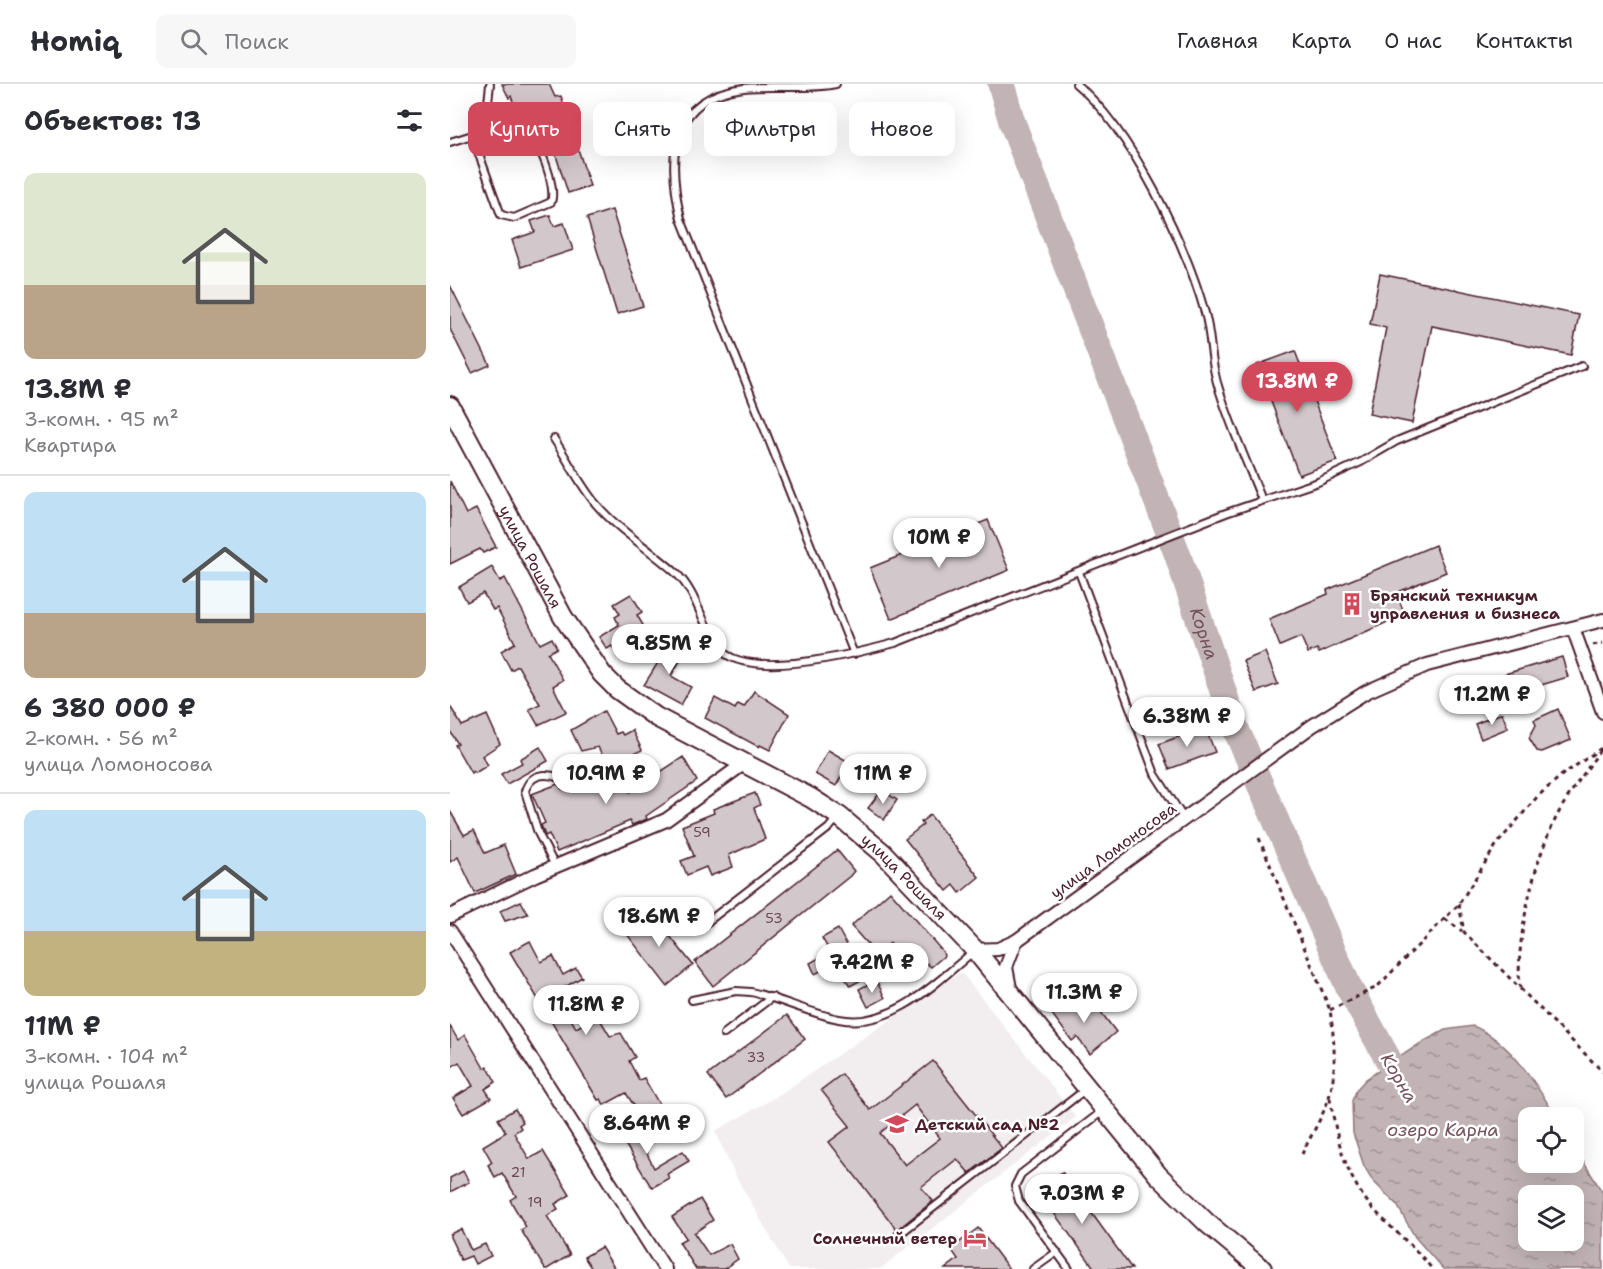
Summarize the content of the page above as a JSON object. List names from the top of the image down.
{
  "streets": {
    "main road": ["улица Рошаля"],
    "street": ["улица Ломоносова"]
  },
  "crossings": [
    ["улица Рошаля", "улица Ломоносова"]
  ],
  "water": ["Корна", "озеро Карна"],
  "places": {
    "building": ["Брянский техникум управления и бизнеса"],
    "school or university": ["Детский сад №2"],
    "hotel": ["Солнечный ветер"]
  },
  "house_numbers": [
    "59",
    "53",
    "33",
    "21",
    "19"
  ],
  "page": {
    "header": "Homiq",
    "search": "Поиск",
    "nav": [
      "Главная",
      "Карта",
      "О нас",
      "Контакты"
    ],
    "heading": "Объектов: 13",
    "chip": [
      "Купить",
      "Снять",
      "Фильтры",
      "Новое"
    ],
    "list": [
      {
        "name": "13.8M ₽",
        "note": "3-комн. · 95 m² · Квартира"
      },
      {
        "name": "6 380 000 ₽",
        "note": "2-комн. · 56 m² · улица Ломоносова"
      },
      {
        "name": "11M ₽",
        "note": "3-комн. · 104 m² · улица Рошаля"
      }
    ],
    "price": [
      "13.8M ₽",
      "10M ₽",
      "9.85M ₽",
      "11.2M ₽",
      "6.38M ₽",
      "10.9M ₽",
      "11M ₽",
      "18.6M ₽",
      "7.42M ₽",
      "11.3M ₽",
      "11.8M ₽",
      "8.64M ₽",
      "7.03M ₽"
    ]
  }
}
